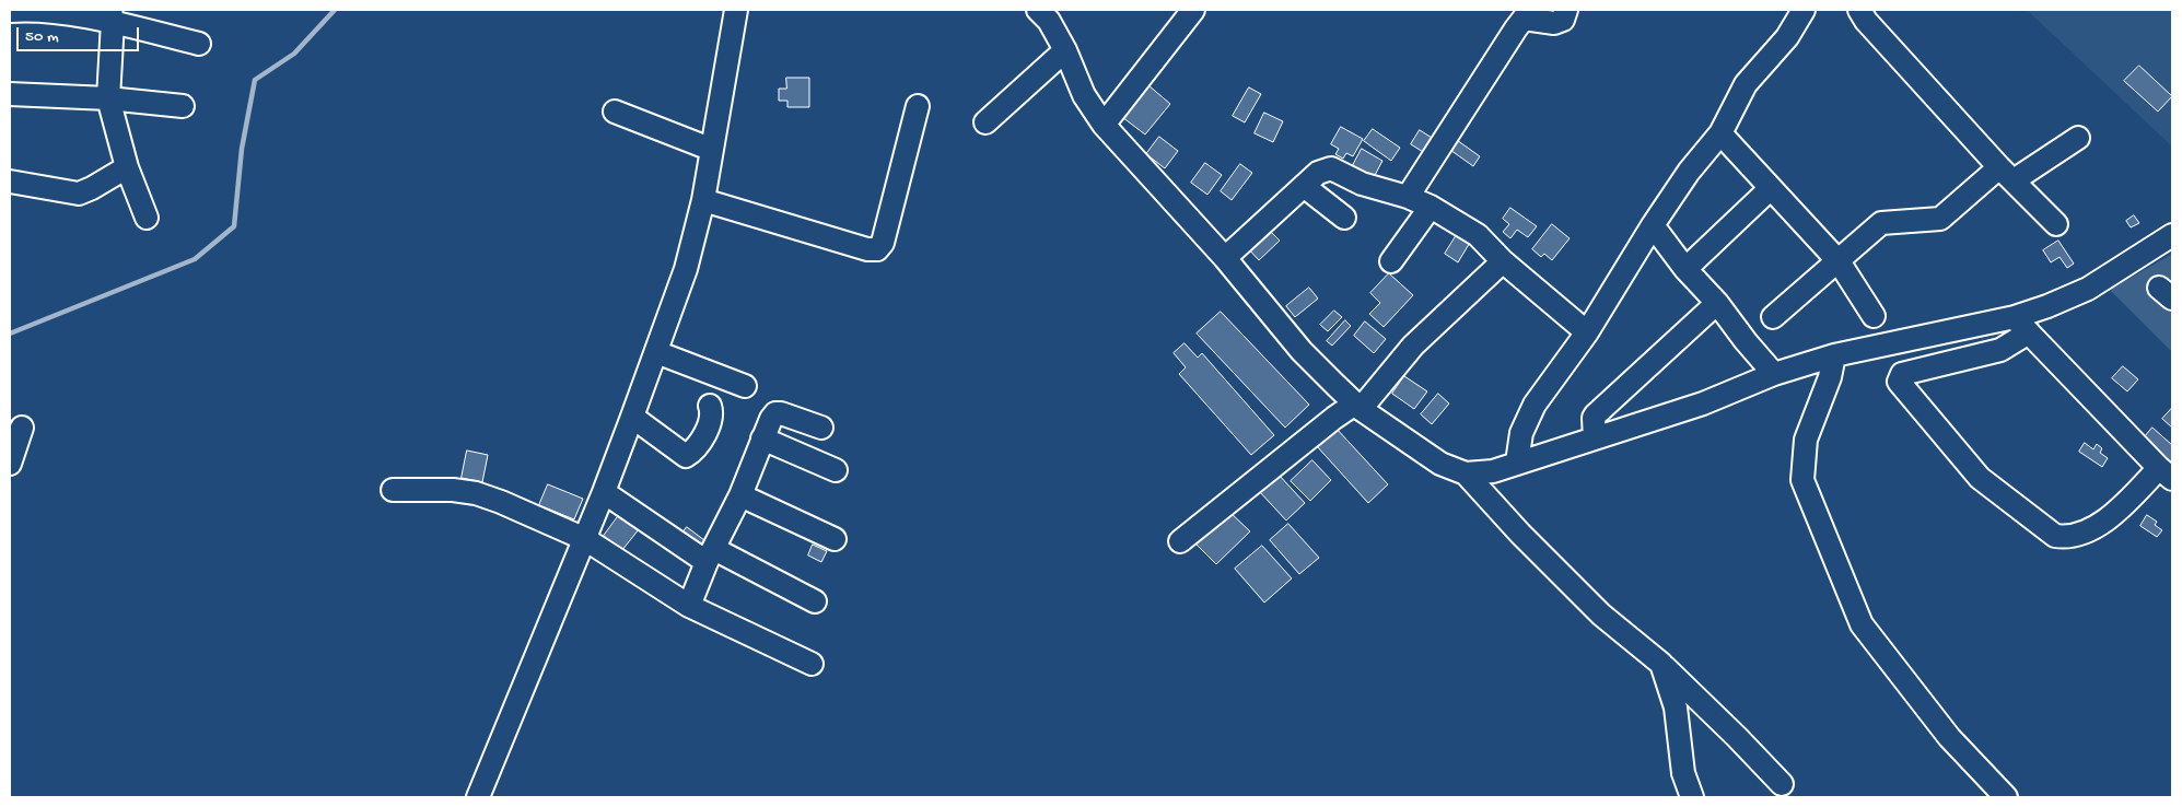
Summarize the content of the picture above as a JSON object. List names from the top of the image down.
{
  "scale_bar": "50 m"
}
